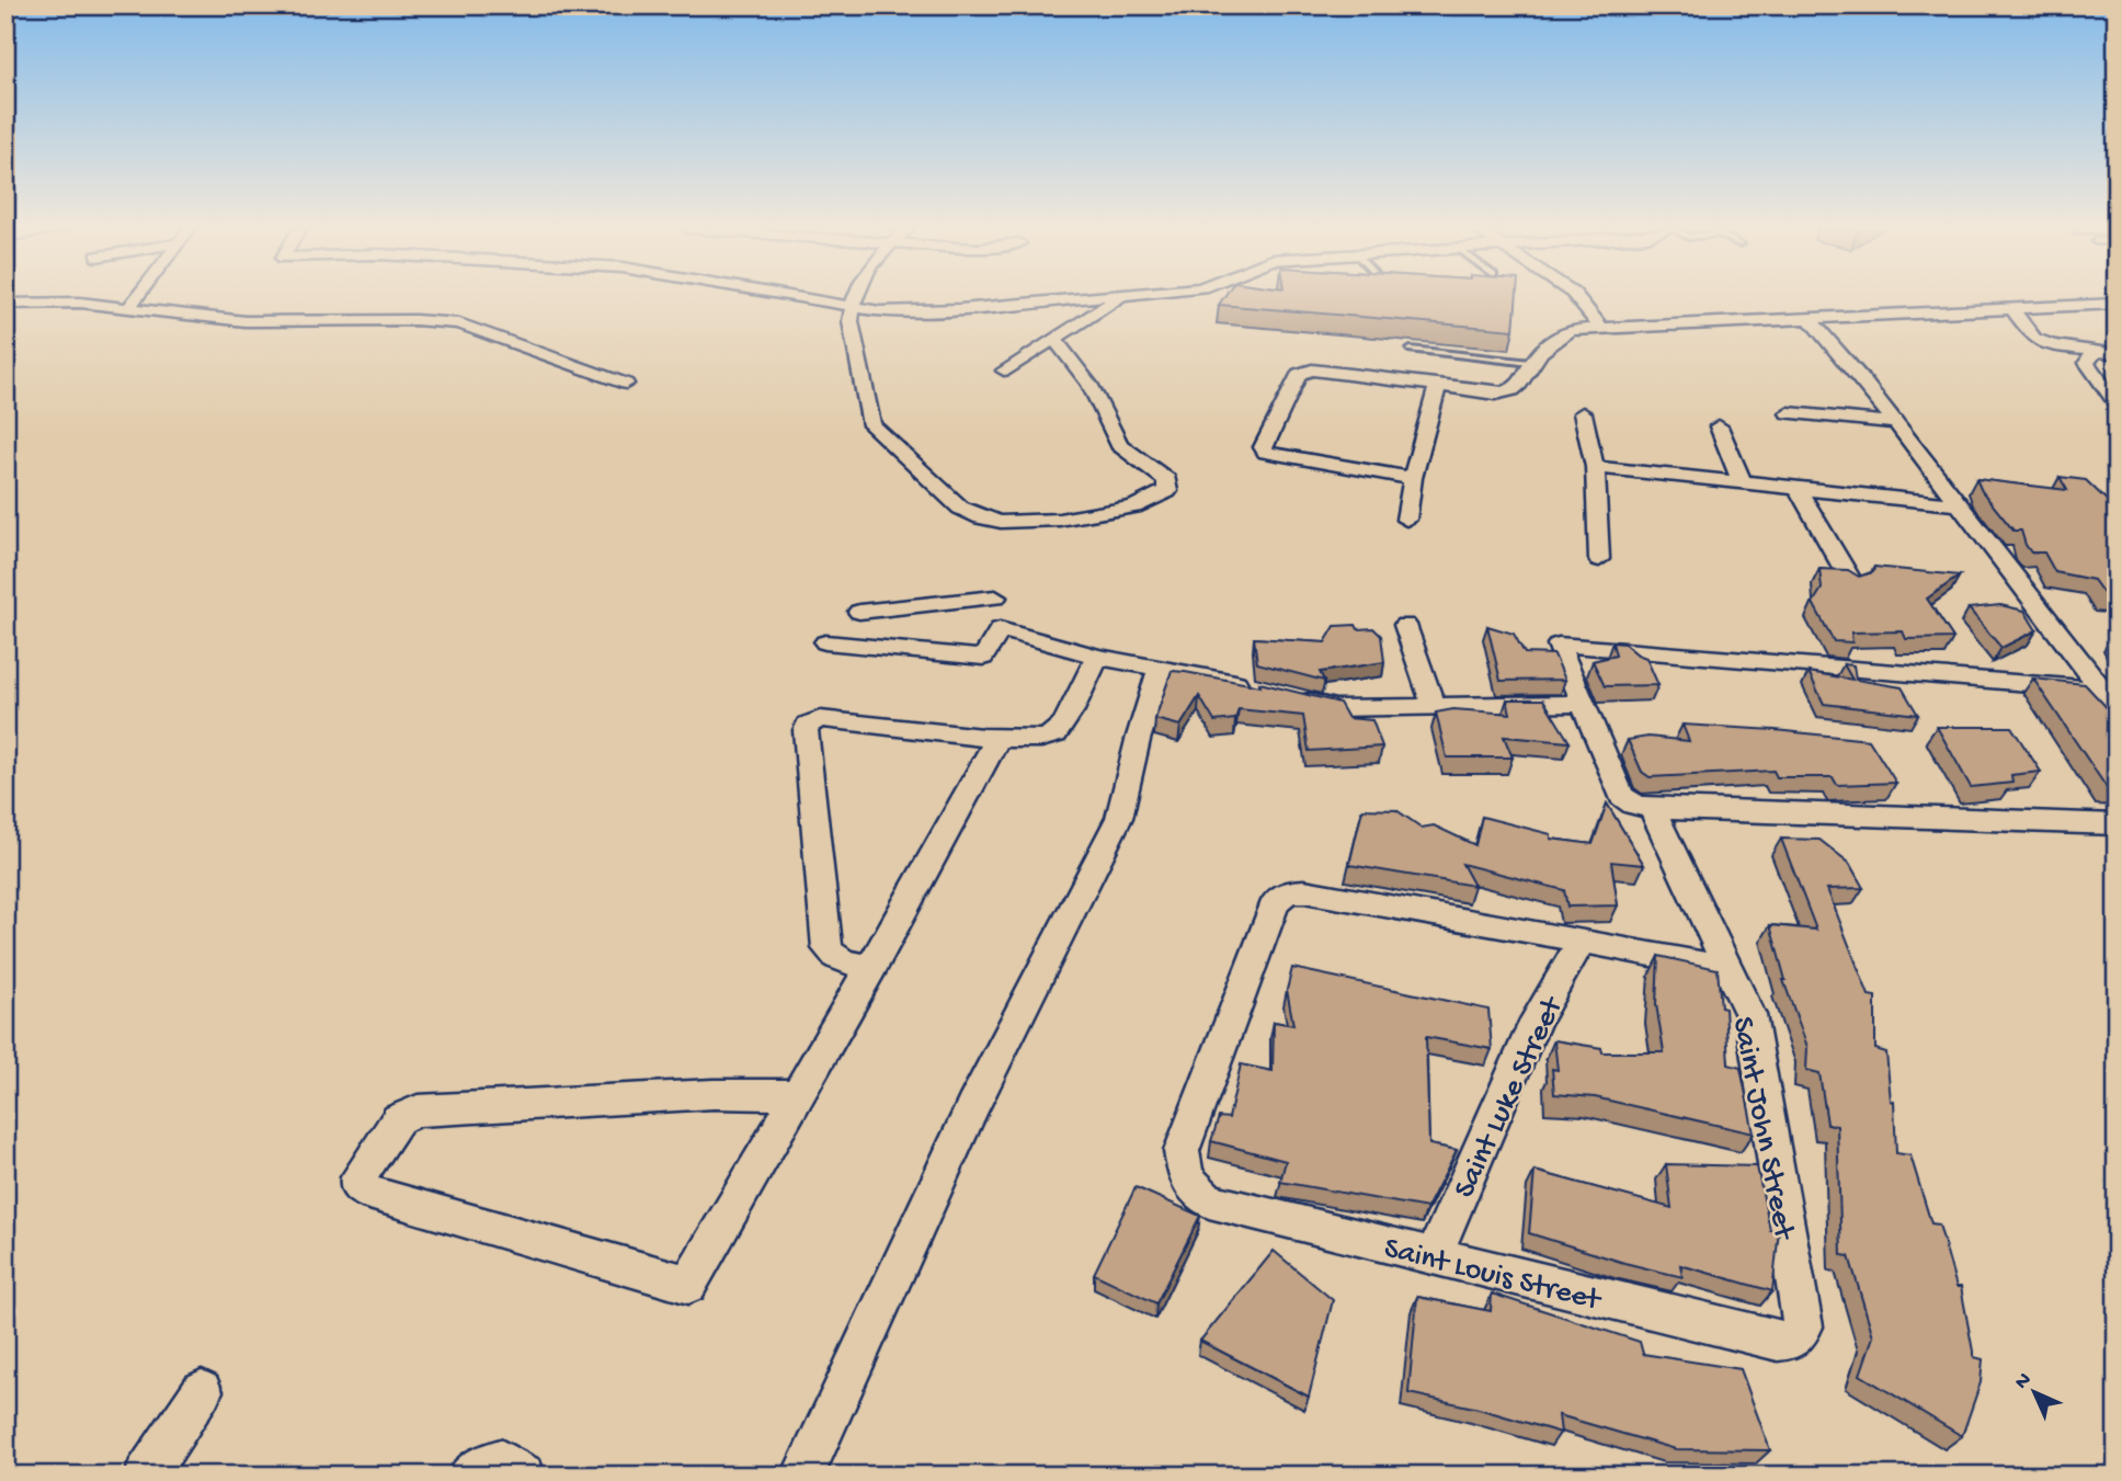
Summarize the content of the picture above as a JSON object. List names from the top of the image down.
{
  "streets": {
    "street": ["Saint Luke Street", "Saint John Street", "Saint Louis Street"]
  },
  "crossings": [
    ["Saint Luke Street", "Saint Louis Street"],
    ["Saint John Street", "Saint Louis Street"]
  ],
  "north": "top left"
}
